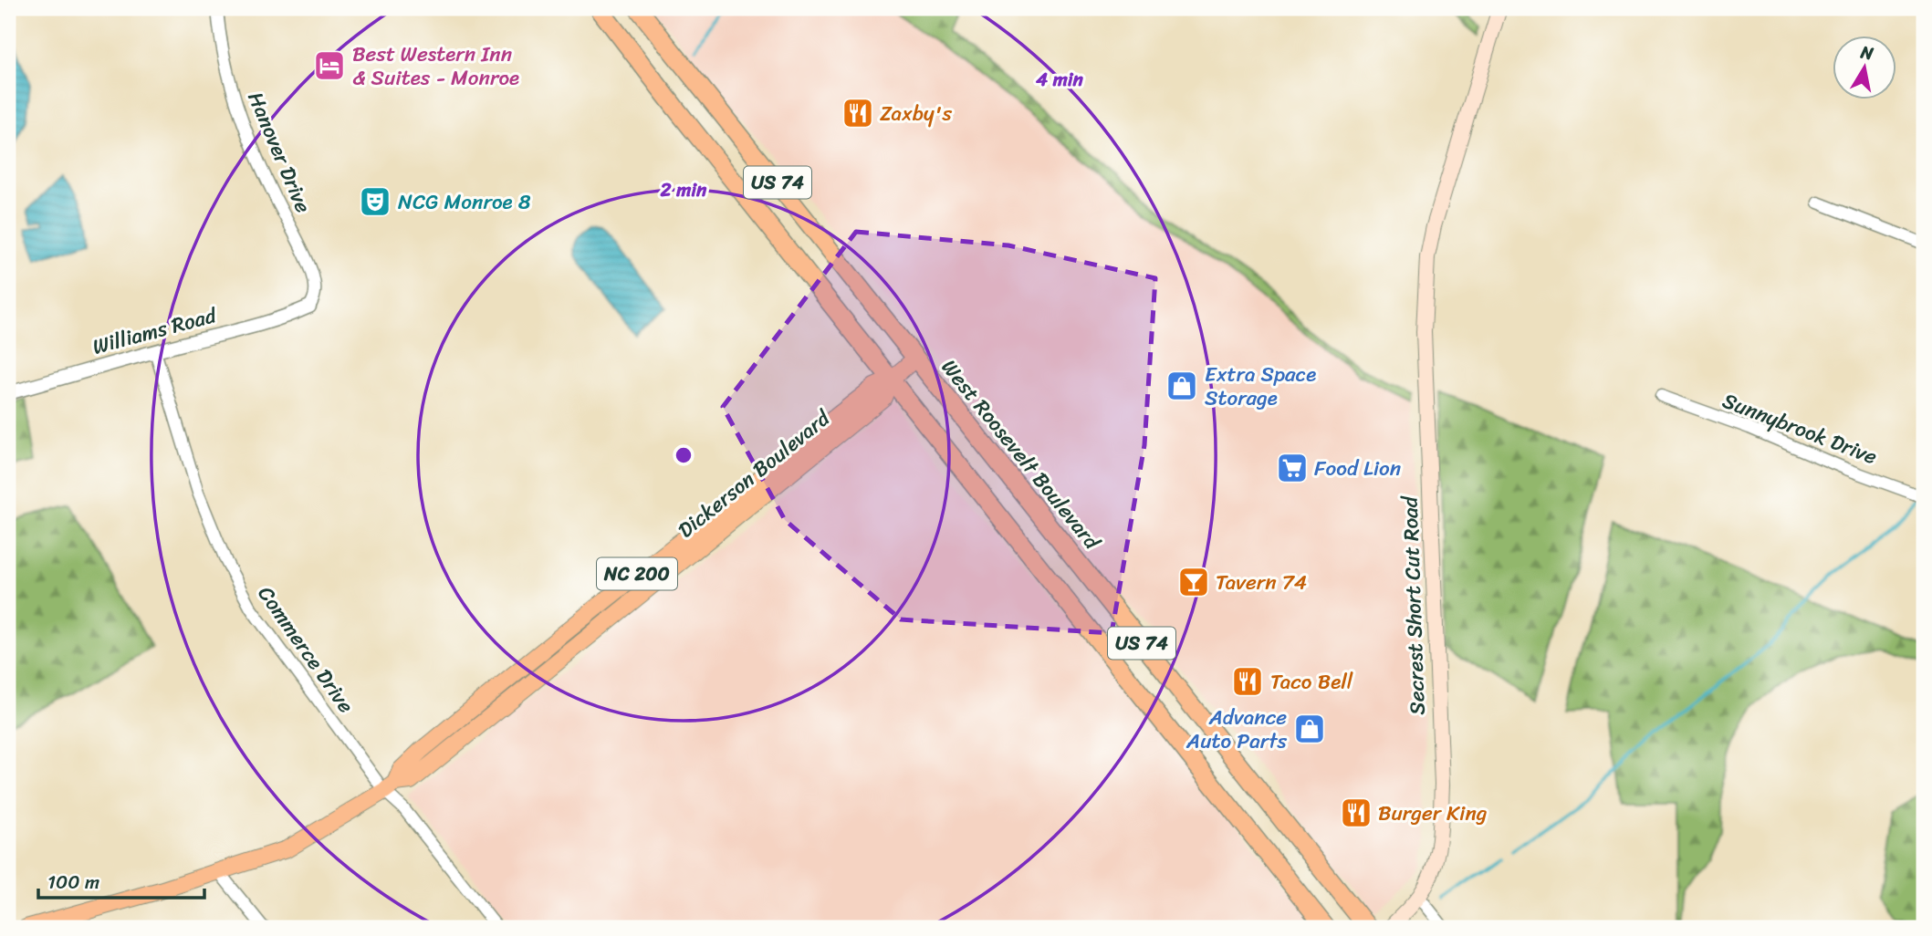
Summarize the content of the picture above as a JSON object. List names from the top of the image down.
{
  "streets": {
    "highway": ["US 74", "West Roosevelt Boulevard"],
    "main road": ["Dickerson Boulevard", "NC 200", "Secrest Short Cut Road"],
    "street": [
      "Hanover Drive",
      "Williams Road",
      "Sunnybrook Drive",
      "Commerce Drive"
    ]
  },
  "crossings": [
    ["Hanover Drive", "Williams Road"],
    ["US 74", "Dickerson Boulevard"],
    ["Williams Road", "Commerce Drive"],
    ["West Roosevelt Boulevard", "Dickerson Boulevard"],
    ["Dickerson Boulevard", "NC 200"],
    ["Dickerson Boulevard", "Commerce Drive"]
  ],
  "places": {
    "hotel": ["Best Western Inn & Suites - Monroe"],
    "restaurant": ["Zaxby's", "Taco Bell", "Burger King"],
    "theatre": ["NCG Monroe 8"],
    "shop": ["Extra Space Storage", "Advance Auto Parts"],
    "supermarket": ["Food Lion"],
    "bar": ["Tavern 74"]
  },
  "scale_bar": "100 m",
  "north": "top",
  "rings": ["4 min", "2 min"]
}
